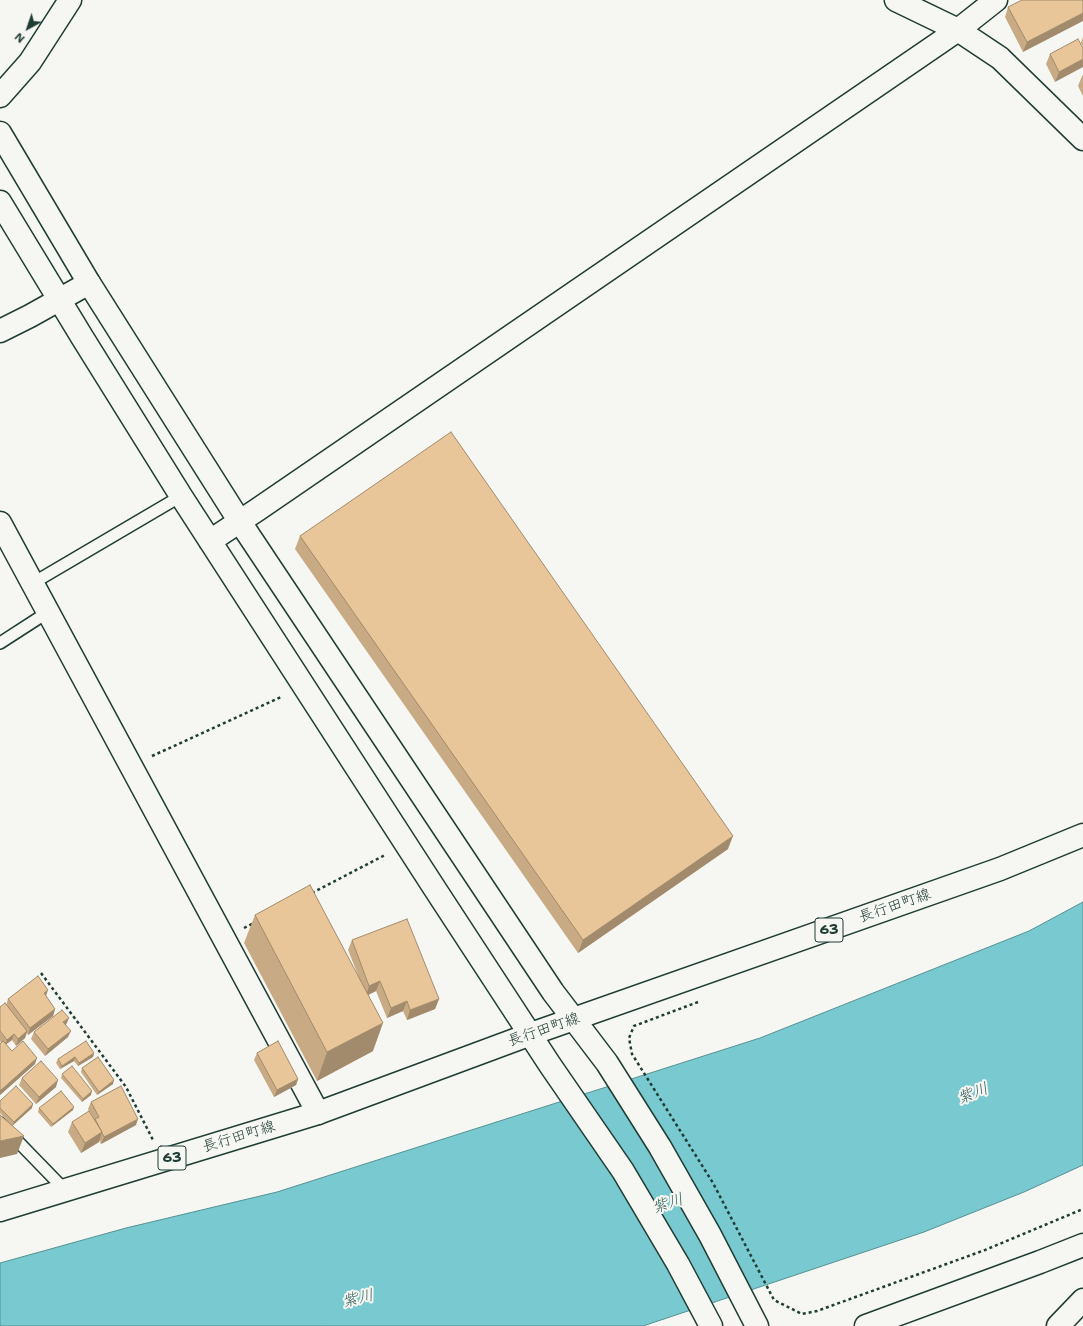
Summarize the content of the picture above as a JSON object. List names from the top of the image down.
{
  "streets": {
    "main road": ["長行田町線", "63"]
  },
  "water": ["紫川"],
  "north": "bottom left"
}
